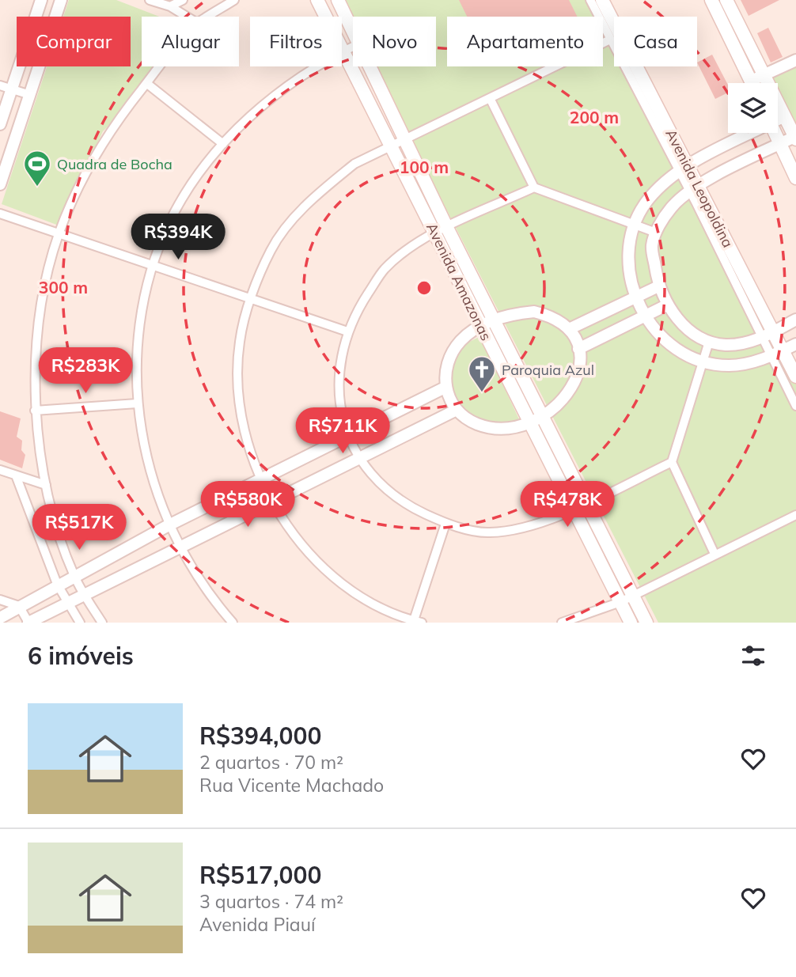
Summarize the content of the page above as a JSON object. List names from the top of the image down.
{
  "streets": {
    "main road": ["Avenida Leopoldina", "Avenida Amazonas"]
  },
  "places": {
    "sports": ["Quadra de Bocha"],
    "church": ["Paroquia Azul"]
  },
  "page": {
    "chip": [
      "Comprar",
      "Alugar",
      "Filtros",
      "Novo",
      "Apartamento",
      "Casa"
    ],
    "price": [
      "R$394K",
      "R$283K",
      "R$711K",
      "R$580K",
      "R$478K",
      "R$517K"
    ],
    "heading": "6 imóveis",
    "list": [
      {
        "name": "R$394,000",
        "note": "2 quartos · 70 m² · Rua Vicente Machado"
      },
      {
        "name": "R$517,000",
        "note": "3 quartos · 74 m² · Avenida Piauí"
      }
    ]
  },
  "rings": ["200 m", "100 m", "300 m"]
}
